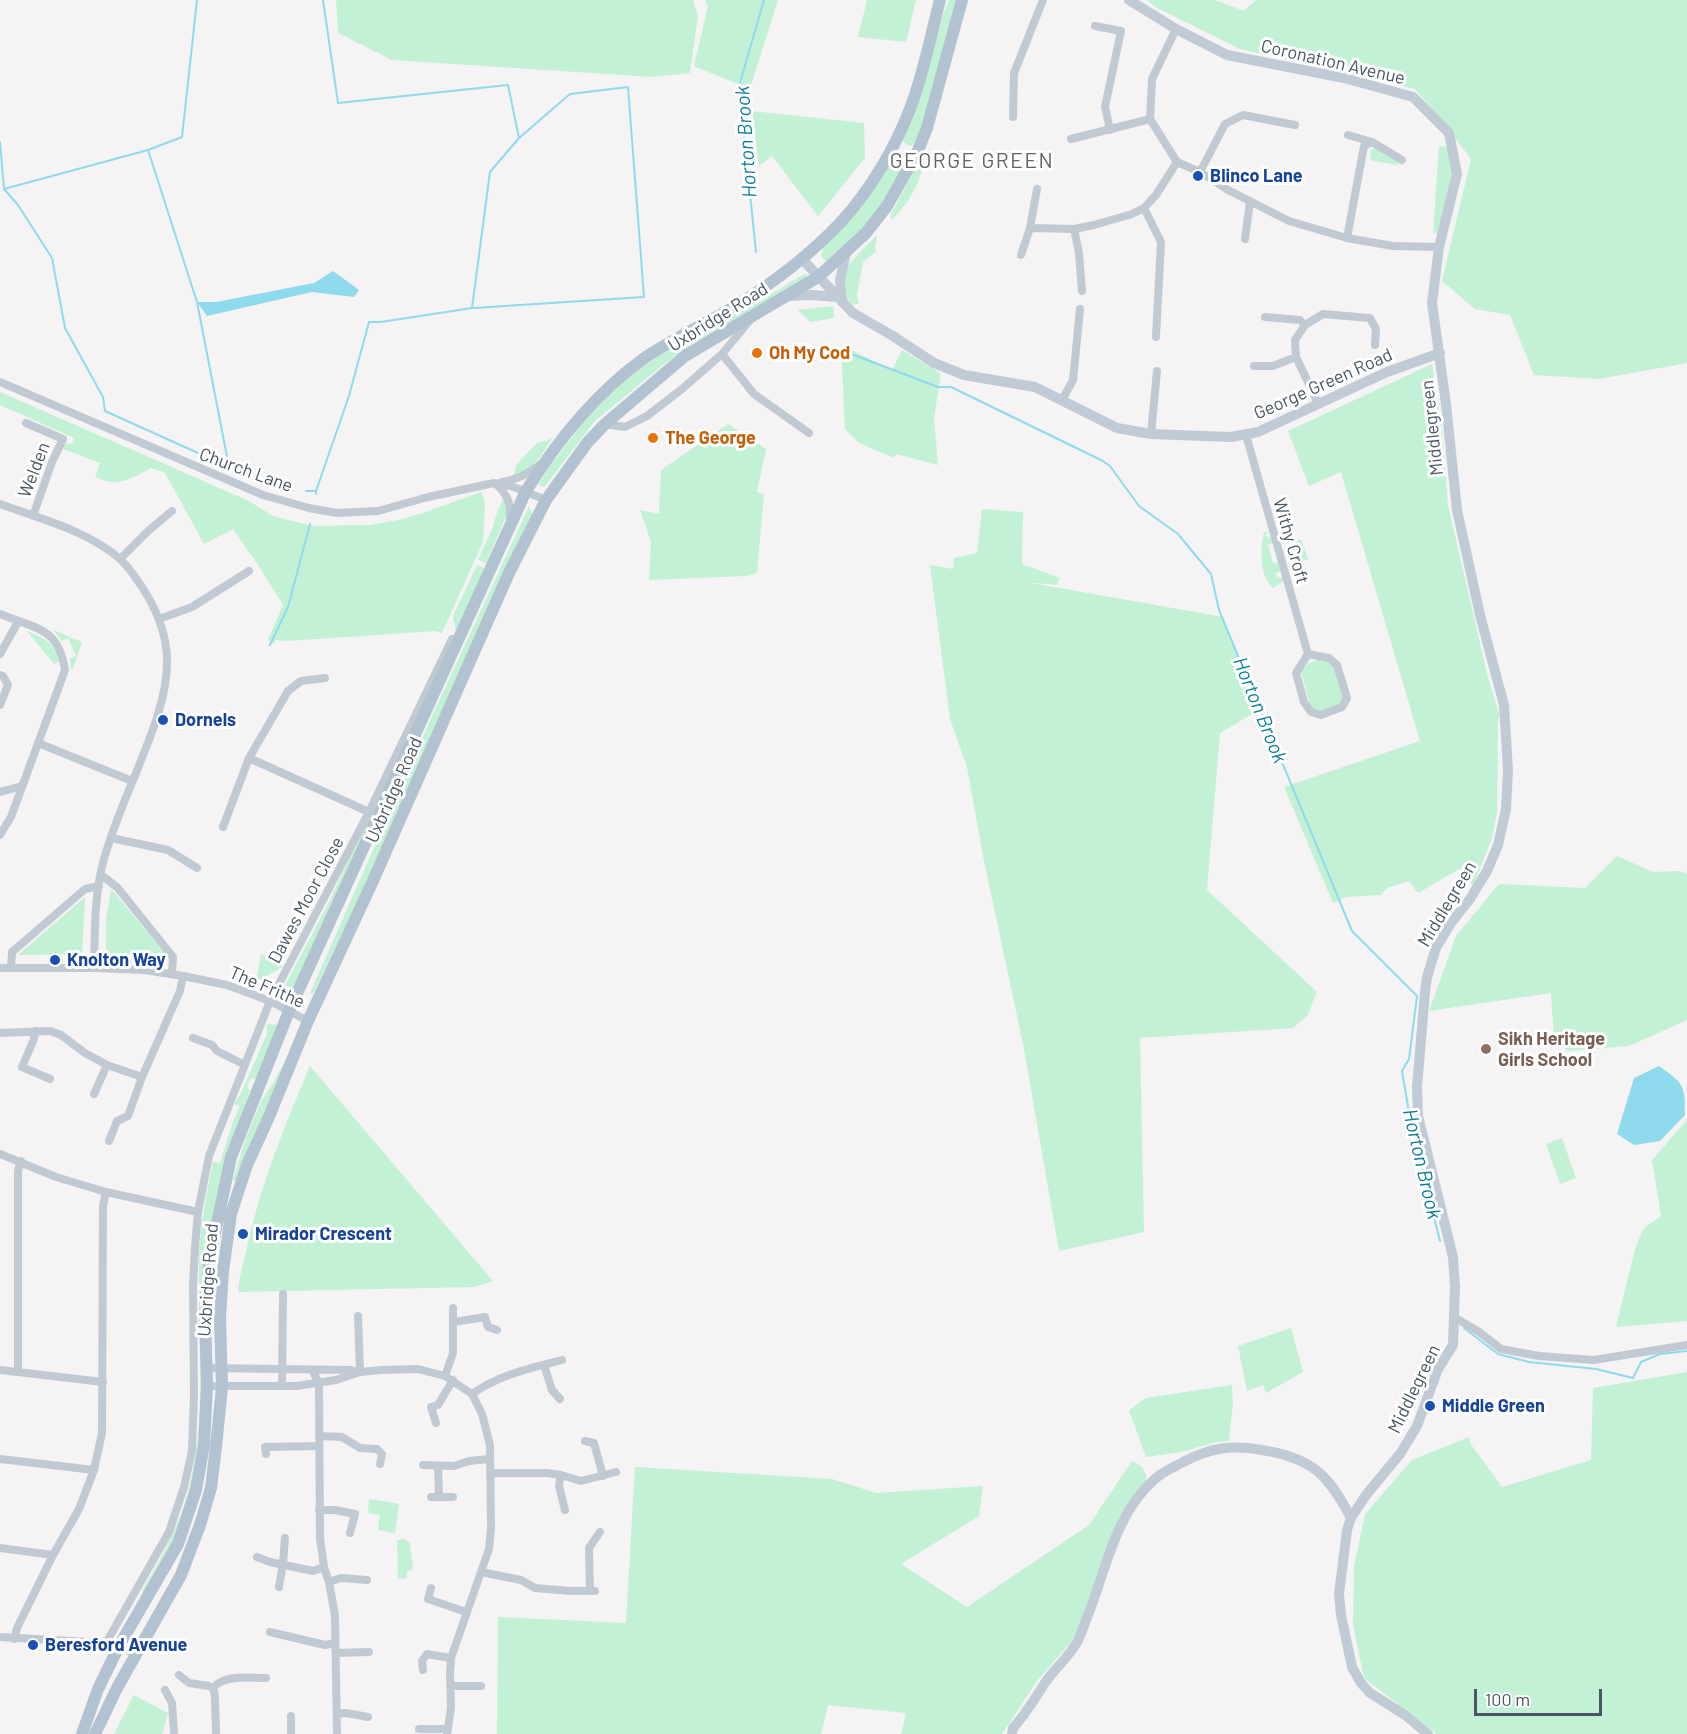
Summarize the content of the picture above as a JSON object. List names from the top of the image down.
{
  "streets": {
    "main road": ["Uxbridge Road"],
    "street": [
      "Coronation Avenue",
      "George Green Road",
      "Middlegreen",
      "Welden",
      "Church Lane",
      "Withy Croft",
      "Dawes Moor Close",
      "The Frithe"
    ]
  },
  "crossings": [
    ["Coronation Avenue", "George Green Road"],
    ["Coronation Avenue", "Middlegreen"],
    ["Uxbridge Road", "George Green Road"],
    ["Uxbridge Road", "Church Lane"],
    ["Uxbridge Road", "Dawes Moor Close"],
    ["Uxbridge Road", "The Frithe"],
    ["George Green Road", "Middlegreen"],
    ["George Green Road", "Withy Croft"],
    ["Dawes Moor Close", "The Frithe"]
  ],
  "districts": ["GEORGE GREEN"],
  "water": ["Horton Brook"],
  "places": [
    "Blinco Lane",
    "Oh My Cod",
    "The George",
    "Dornels",
    "Knolton Way",
    "Sikh Heritage Girls School",
    "Mirador Crescent",
    "Middle Green",
    "Beresford Avenue"
  ],
  "scale_bar": "100 m"
}
